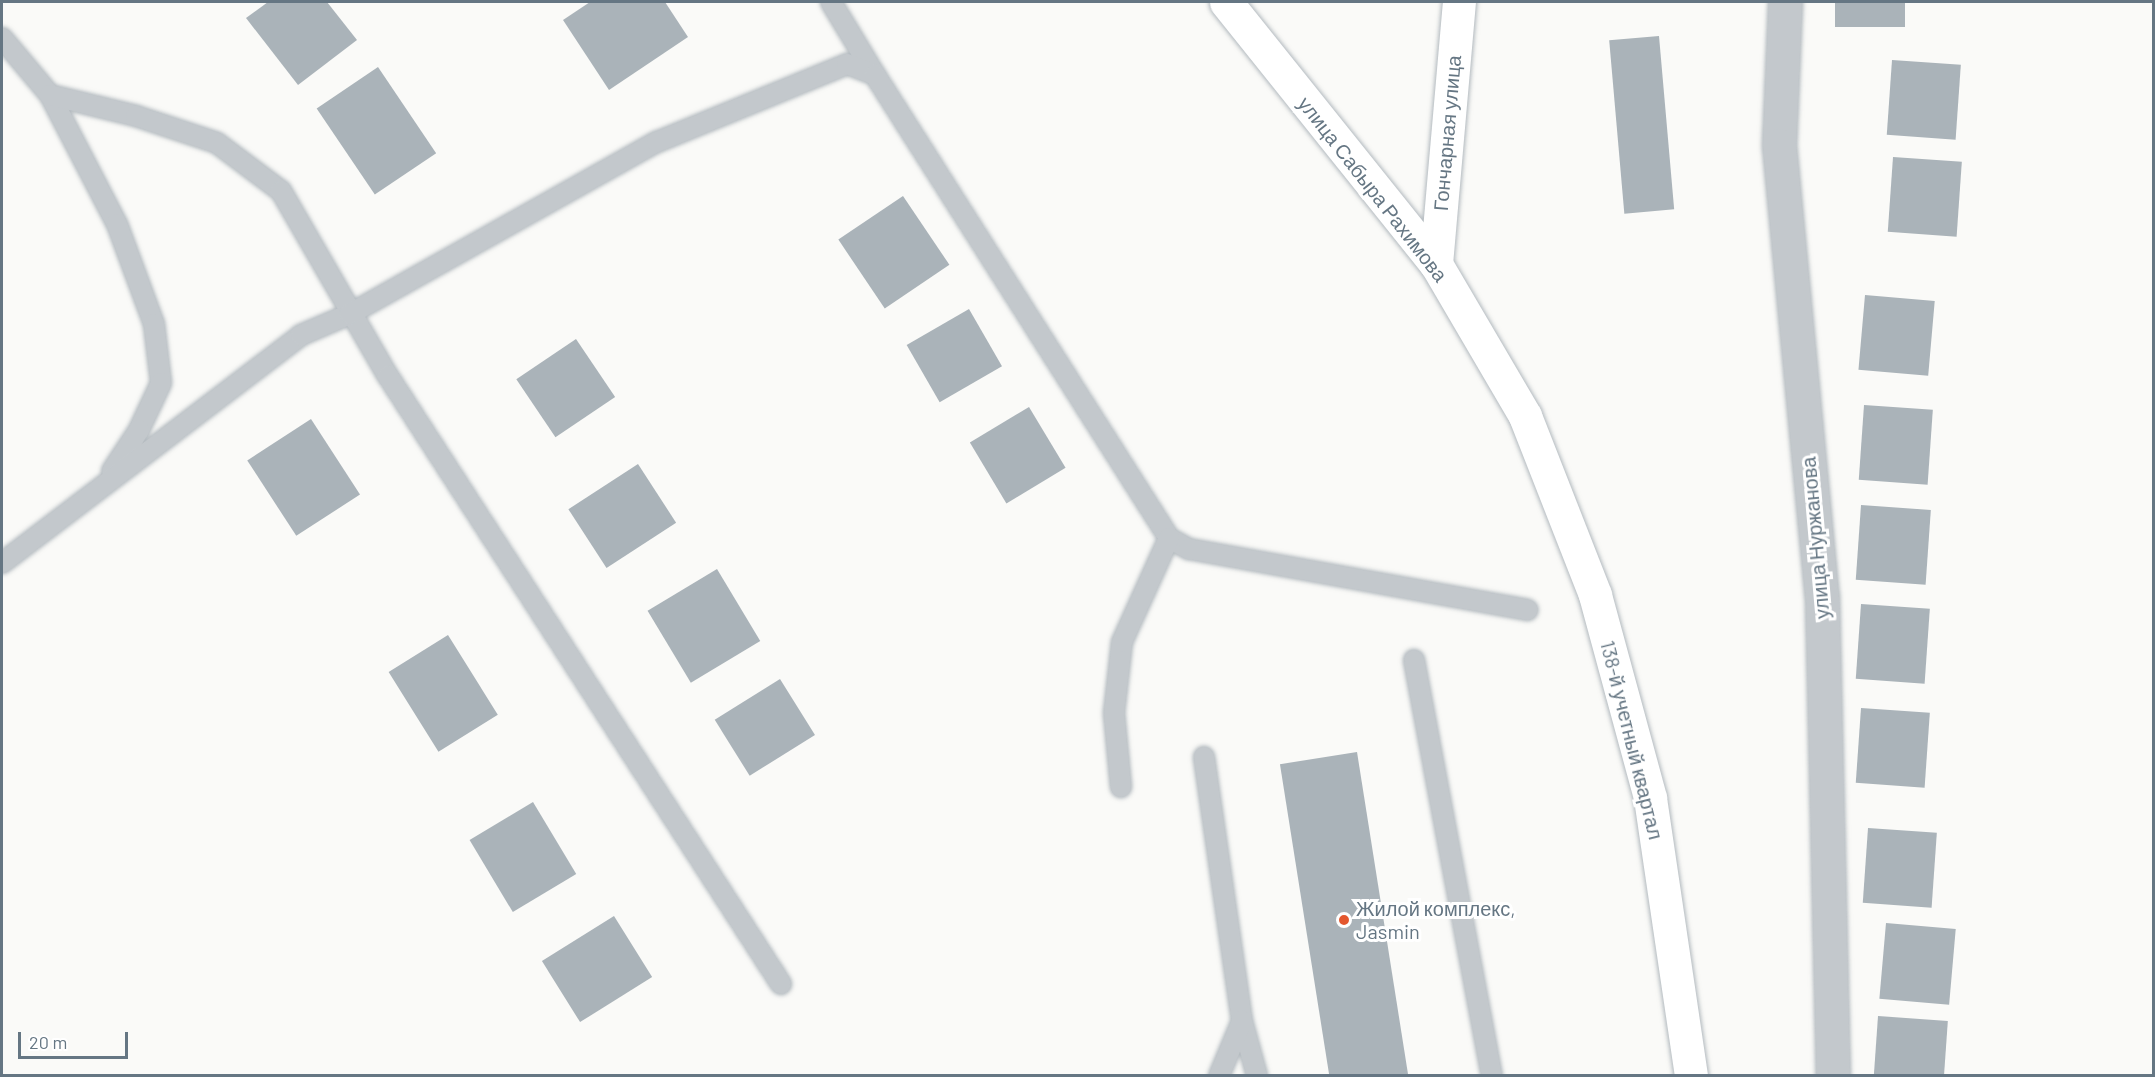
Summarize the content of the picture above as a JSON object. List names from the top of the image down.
{
  "streets": {
    "main road": ["Гончарная улица", "улица Сабыра Рахимова", "138-й учетный квартал"],
    "street": ["улица Нуржанова"]
  },
  "crossings": [
    ["Гончарная улица", "улица Сабыра Рахимова"],
    ["улица Сабыра Рахимова", "138-й учетный квартал"]
  ],
  "places": ["Жилой комплекс, Jasmin"],
  "scale_bar": "20 m"
}
